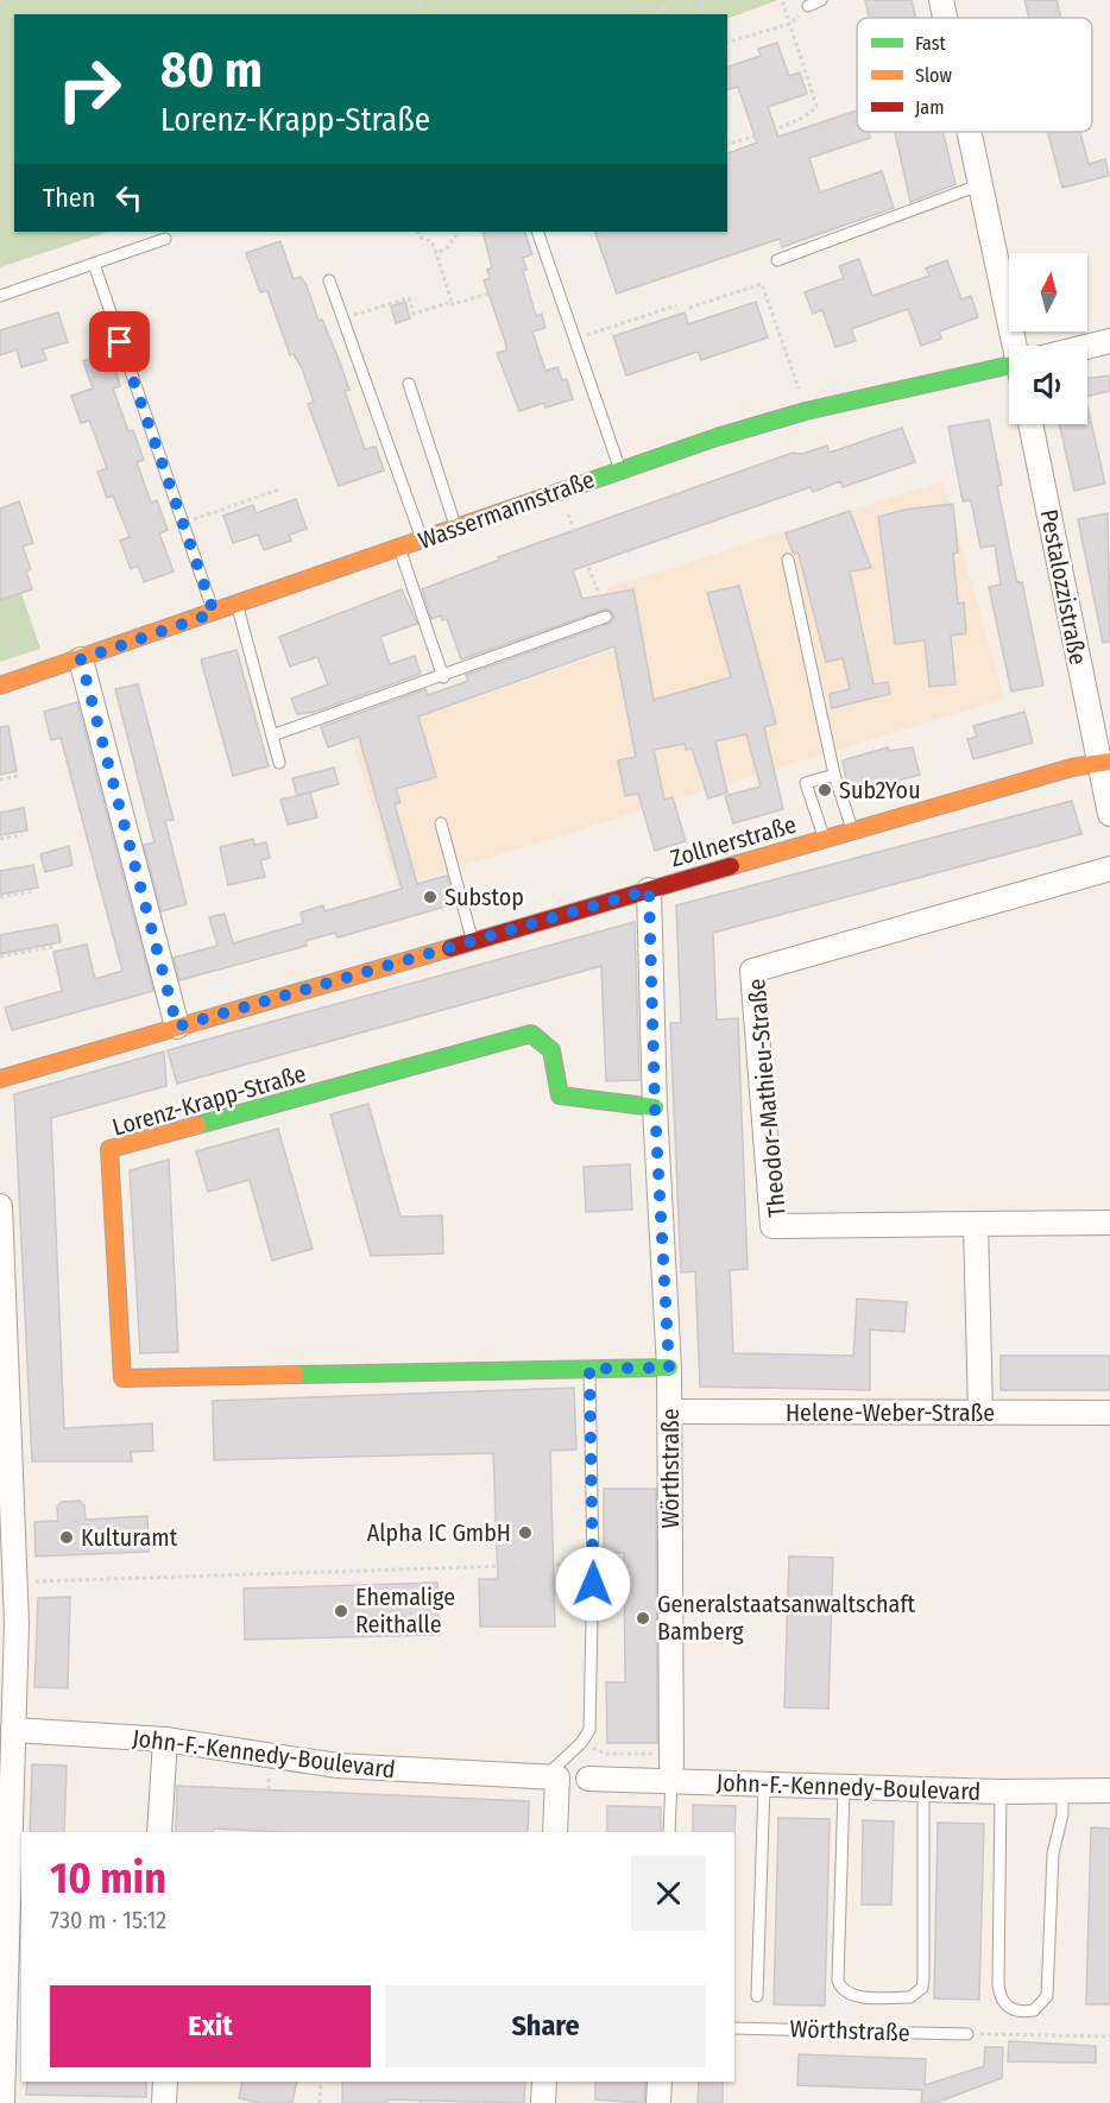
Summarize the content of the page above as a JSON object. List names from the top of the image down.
{
  "streets": {
    "street": [
      "Wassermannstraße",
      "Pestalozzistraße",
      "Zollnerstraße",
      "Theodor-Mathieu-Straße",
      "Lorenz-Krapp-Straße",
      "Helene-Weber-Straße",
      "Wörthstraße",
      "John-F.-Kennedy-Boulevard"
    ]
  },
  "crossings": [
    ["Pestalozzistraße", "Zollnerstraße"],
    ["Zollnerstraße", "Wörthstraße"],
    ["Lorenz-Krapp-Straße", "Wörthstraße"],
    ["Helene-Weber-Straße", "Wörthstraße"],
    ["Wörthstraße", "John-F.-Kennedy-Boulevard"]
  ],
  "places": [
    "Sub2You",
    "Substop",
    "Alpha IC GmbH",
    "Kulturamt",
    "Ehemalige Reithalle",
    "Generalstaatsanwaltschaft Bamberg"
  ],
  "legend": ["Fast", "Slow", "Jam"],
  "north": "top",
  "page": {
    "turn": ["80 m", "Lorenz-Krapp-Straße"],
    "then": "Then",
    "heading": ["10 min", "730 m · 15:12"],
    "buttons": ["Exit", "Share"]
  }
}
